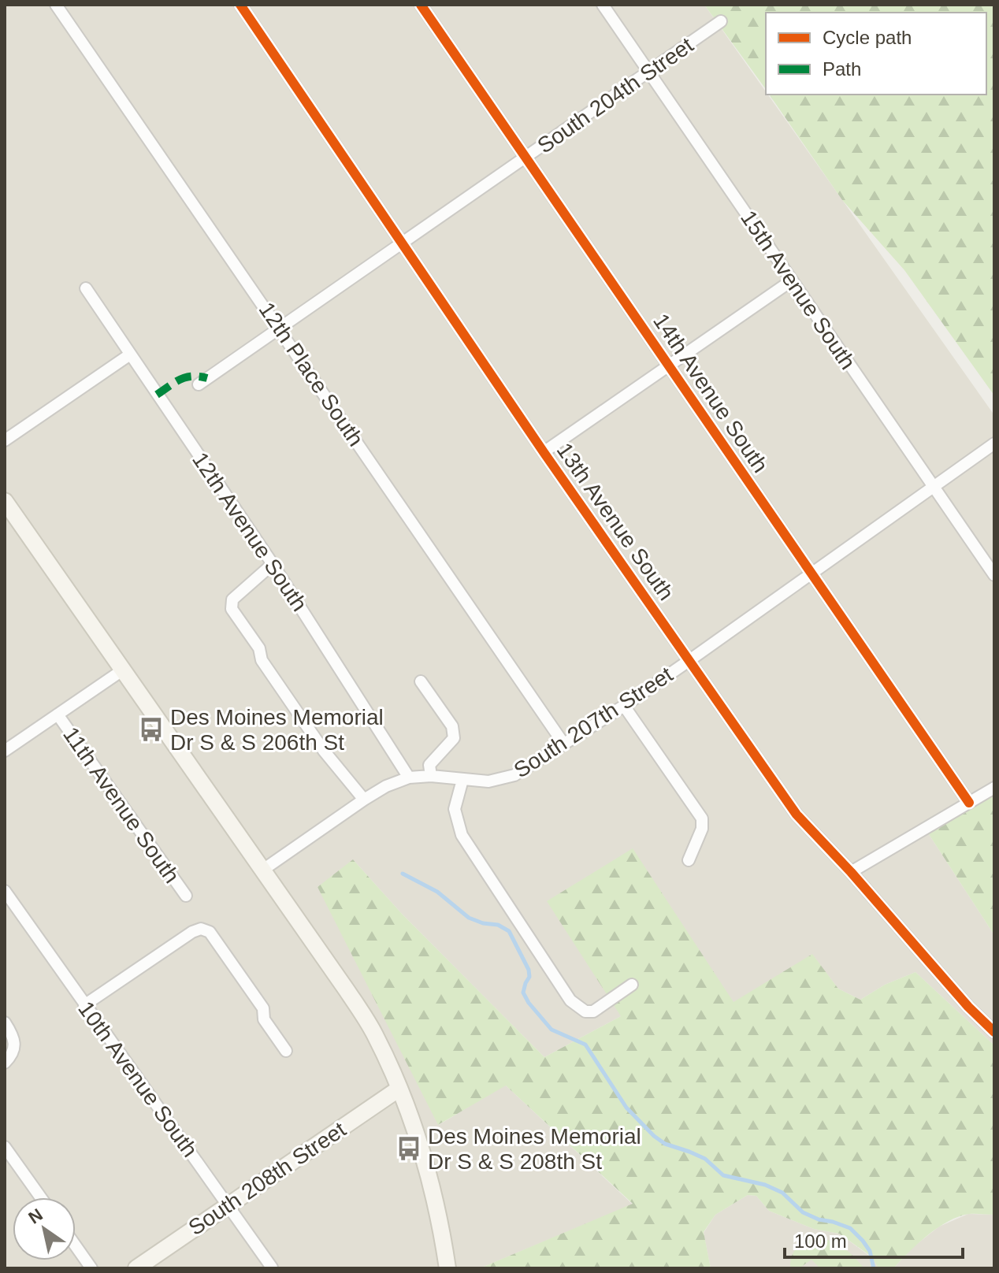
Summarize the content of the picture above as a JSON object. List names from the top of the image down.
{
  "streets": {
    "main road": ["South 208th Street"],
    "street": [
      "South 204th Street",
      "15th Avenue South",
      "12th Place South",
      "14th Avenue South",
      "13th Avenue South",
      "12th Avenue South",
      "South 207th Street",
      "11th Avenue South",
      "10th Avenue South"
    ]
  },
  "crossings": [
    ["South 204th Street", "15th Avenue South"],
    ["South 204th Street", "12th Place South"],
    ["South 204th Street", "14th Avenue South"],
    ["South 204th Street", "13th Avenue South"],
    ["15th Avenue South", "South 207th Street"],
    ["12th Place South", "South 207th Street"],
    ["14th Avenue South", "South 207th Street"],
    ["13th Avenue South", "South 207th Street"],
    ["12th Avenue South", "South 207th Street"],
    ["10th Avenue South", "South 208th Street"]
  ],
  "places": {
    "bus stop": ["Des Moines Memorial Dr S & S 206th St", "Des Moines Memorial Dr S & S 208th St"]
  },
  "legend": ["Cycle path", "Path"],
  "scale_bar": "100 m",
  "north": "top left"
}
